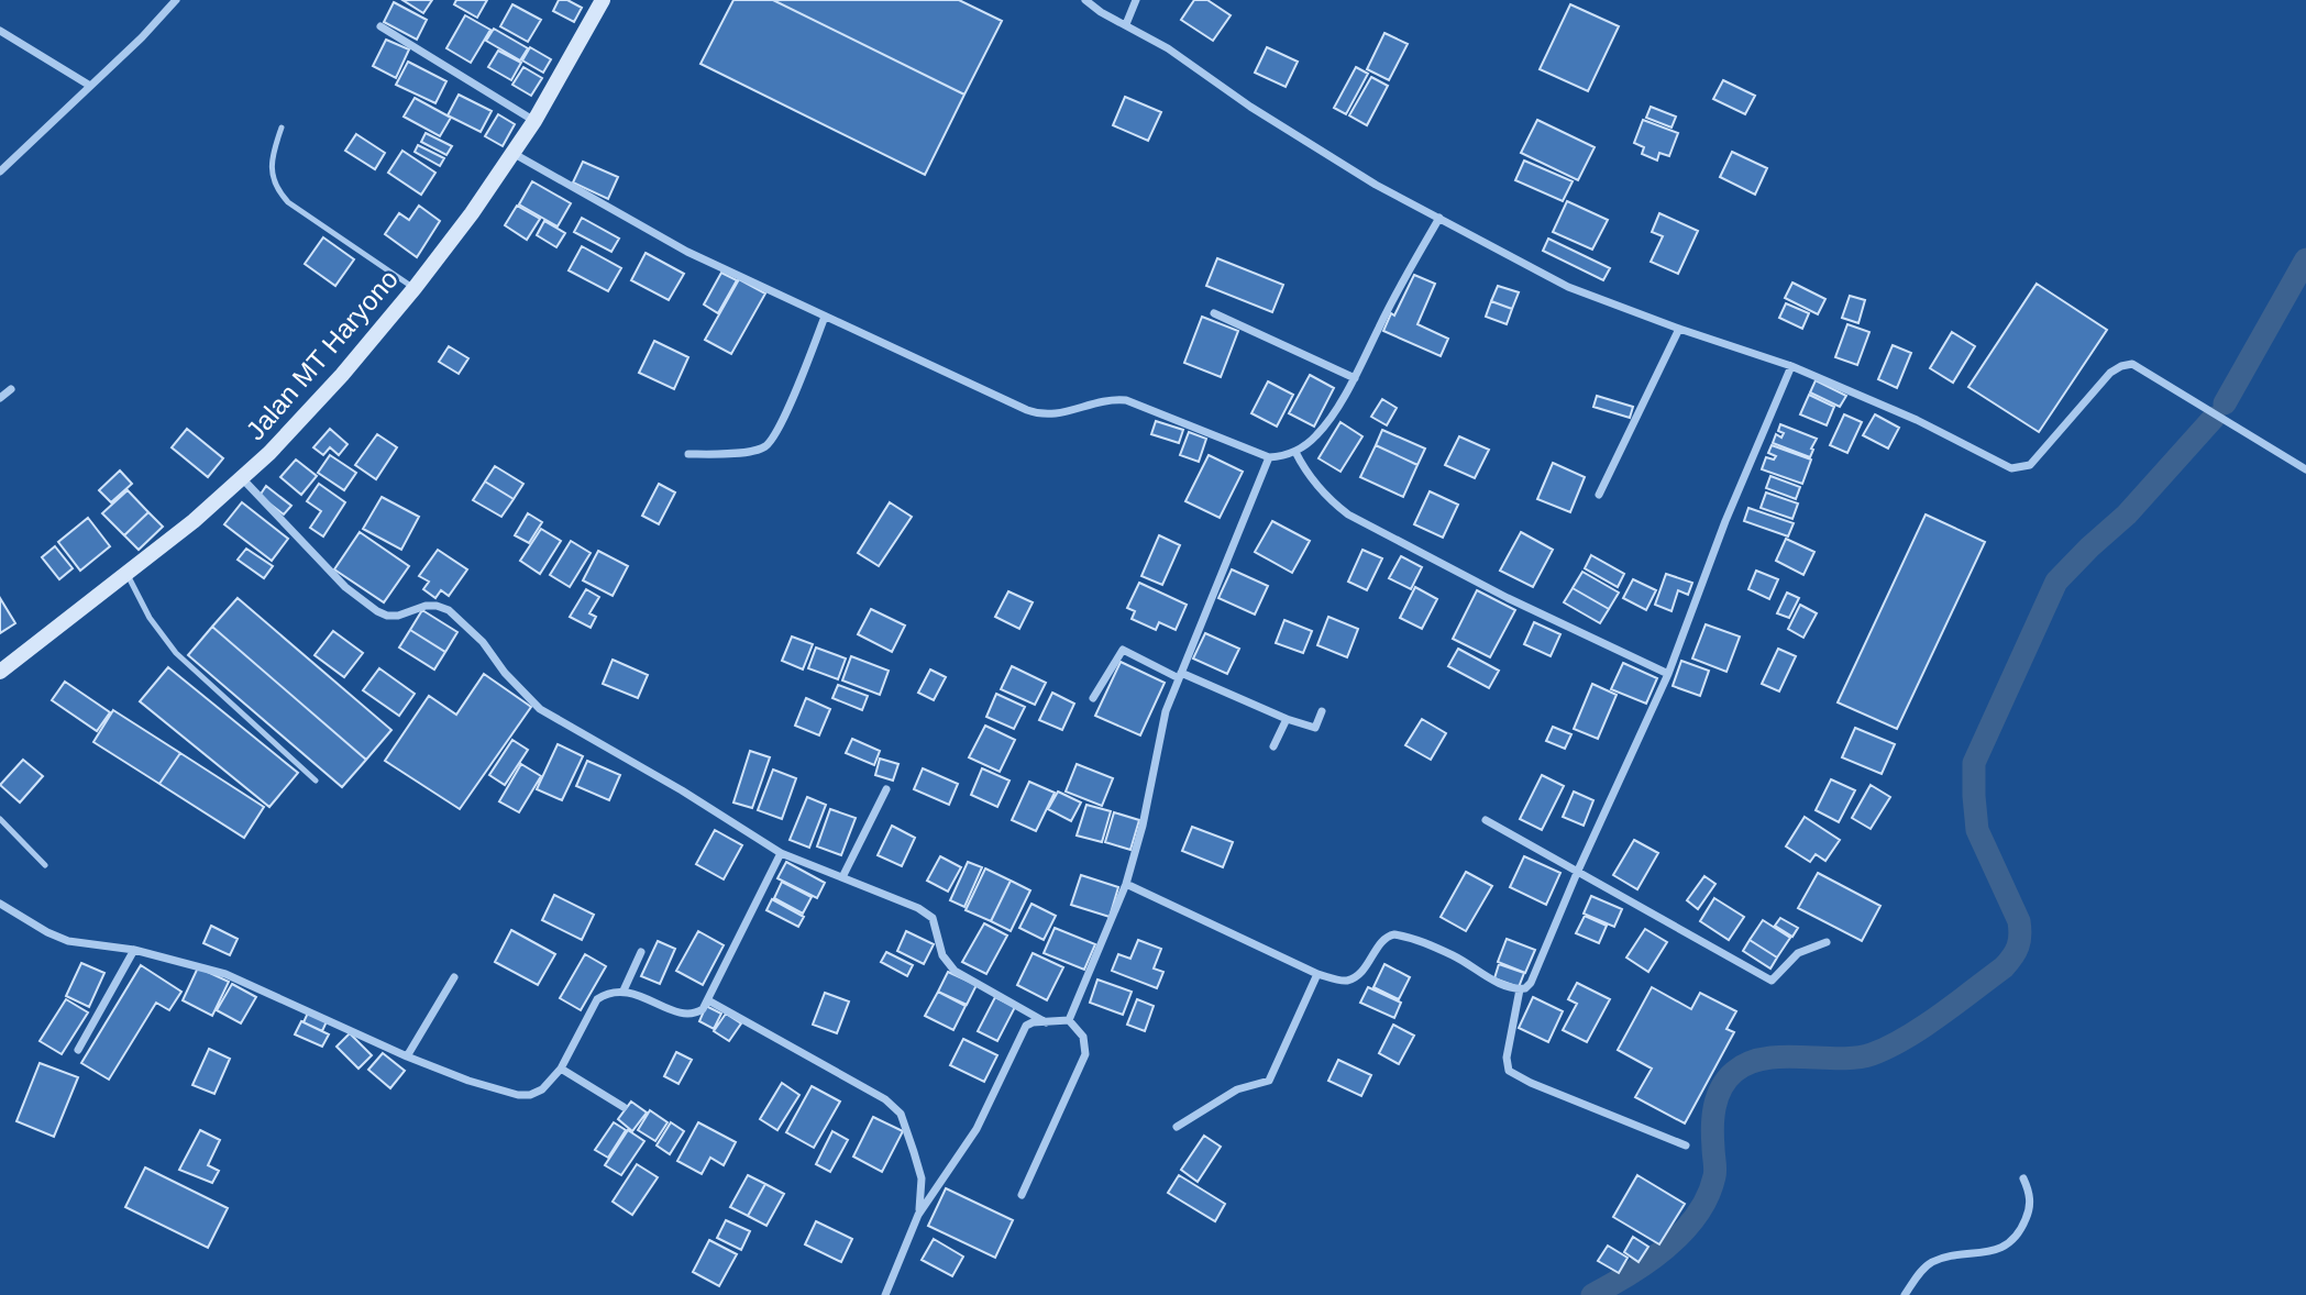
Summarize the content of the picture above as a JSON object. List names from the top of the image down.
{
  "streets": {
    "main road": ["Jalan MT Haryono"]
  }
}
